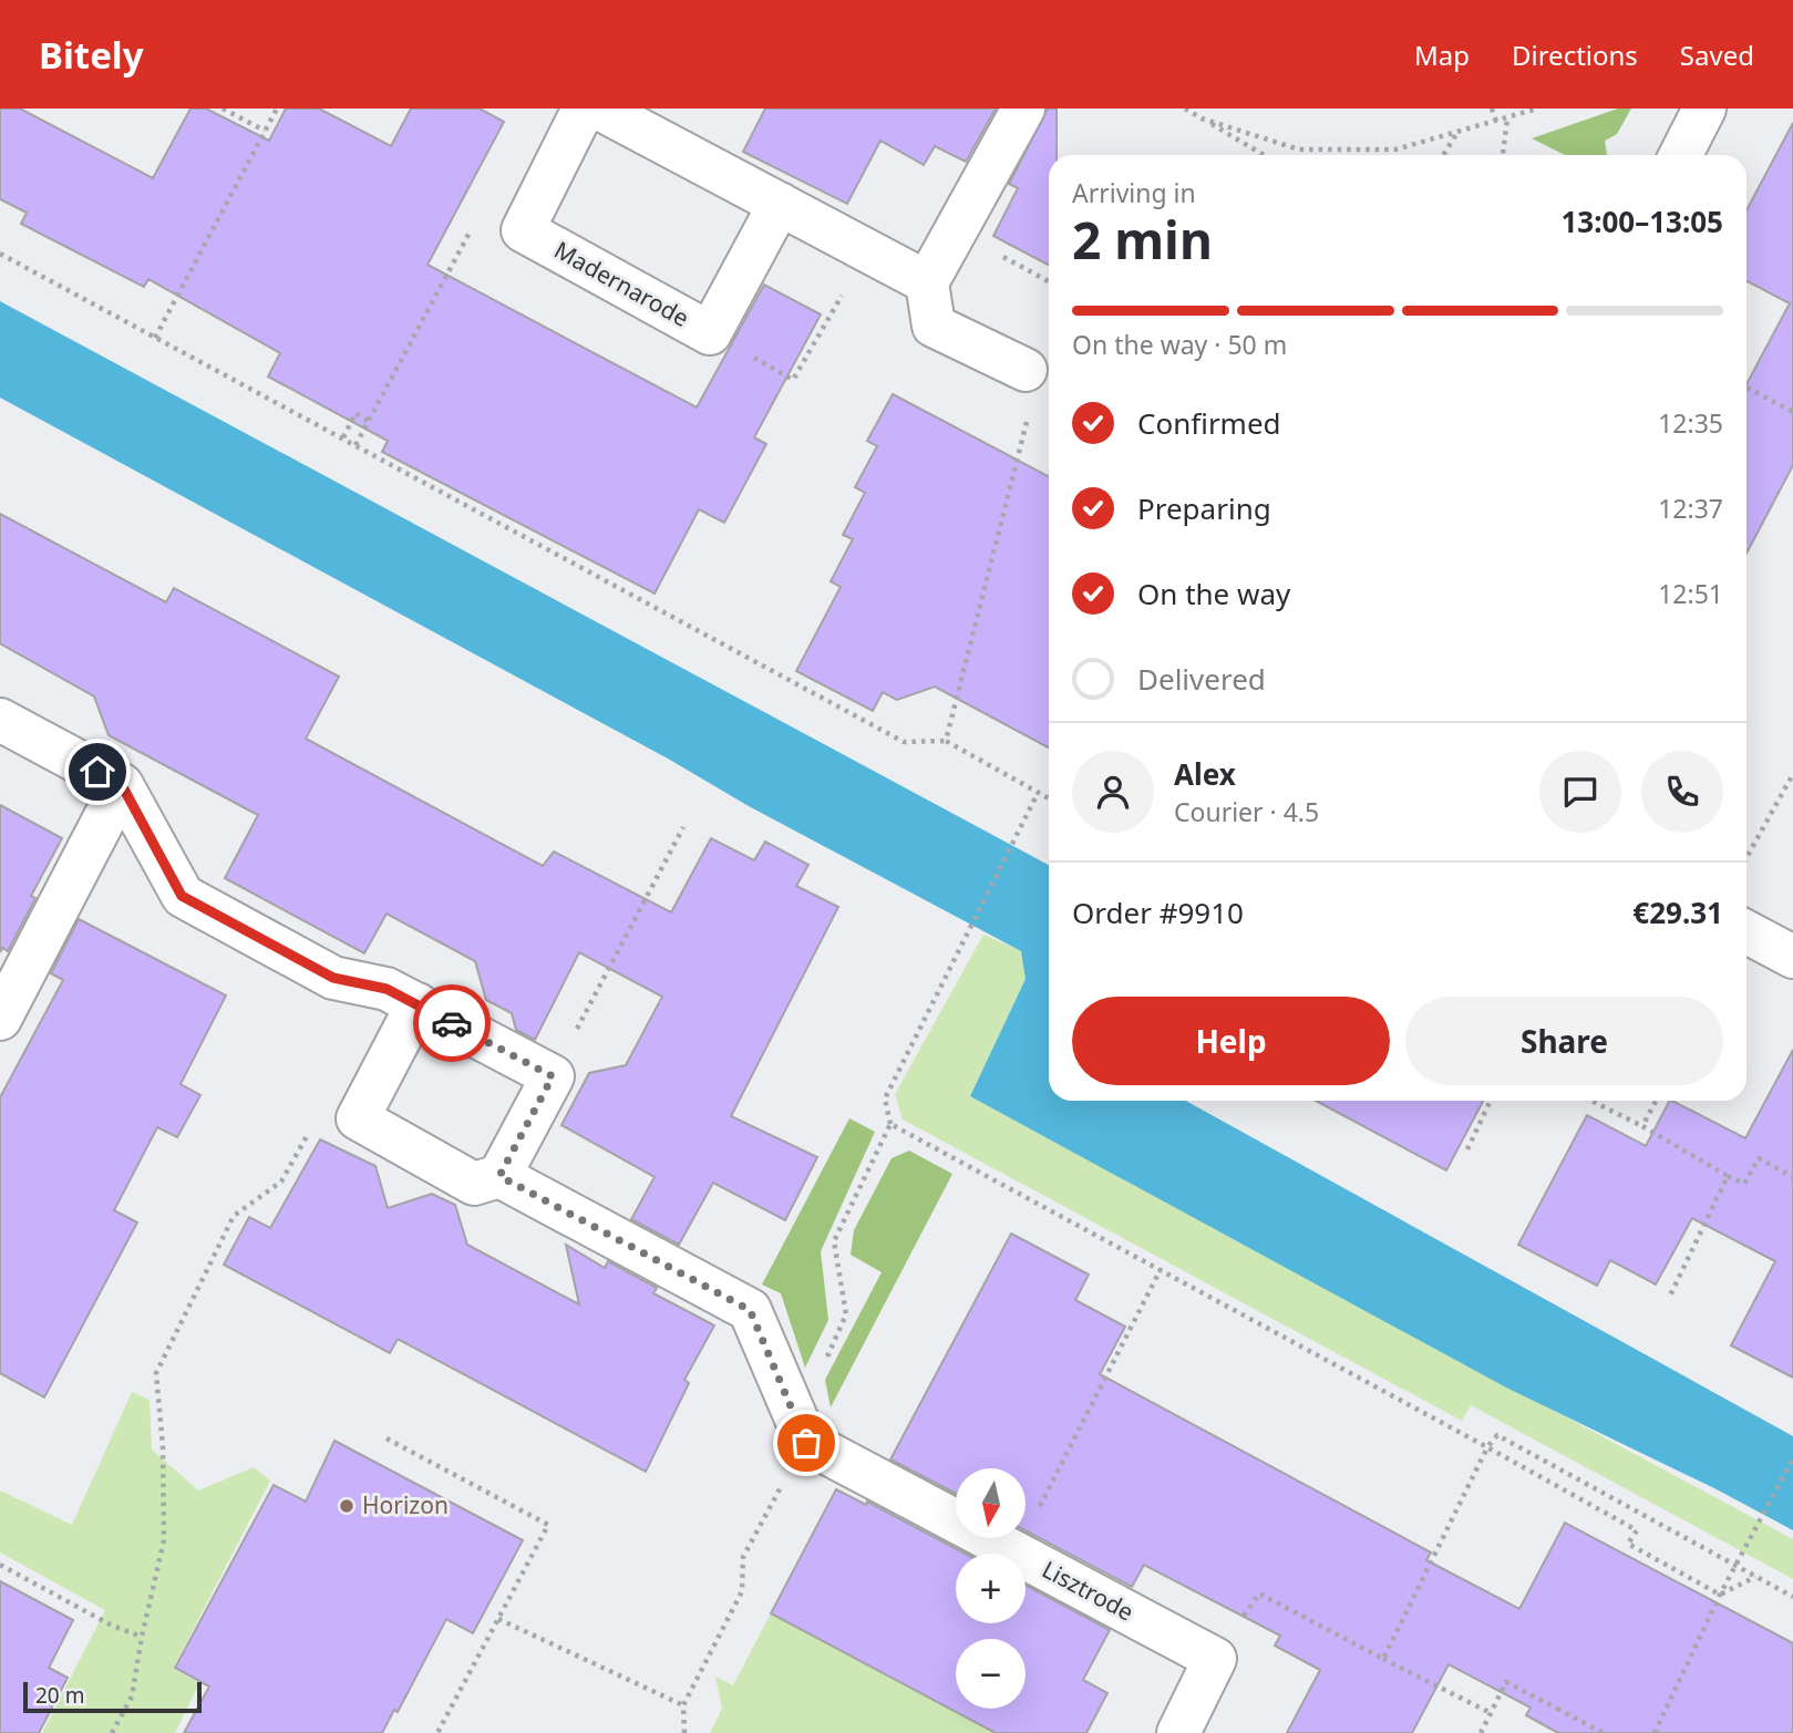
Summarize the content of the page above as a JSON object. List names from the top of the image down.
{
  "streets": {
    "street": ["Madernarode", "Lisztrode"]
  },
  "places": ["Horizon"],
  "scale_bar": "20 m",
  "north": "bottom",
  "page": {
    "header": "Bitely",
    "nav": ["Map", "Directions", "Saved"],
    "heading": ["2 min", "Arriving in", "13:00–13:05"],
    "panel": [
      "Alex",
      "Courier · 4.5",
      "Order #9910",
      "€29.31"
    ],
    "bar": "On the way · 50 m",
    "list": [
      ["Confirmed", "12:35"],
      ["Preparing", "12:37"],
      ["On the way", "12:51"],
      "Delivered"
    ],
    "buttons": ["Help", "Share"],
    "map_buttons": ["+", "−"],
    "scale": "20 m"
  }
}
